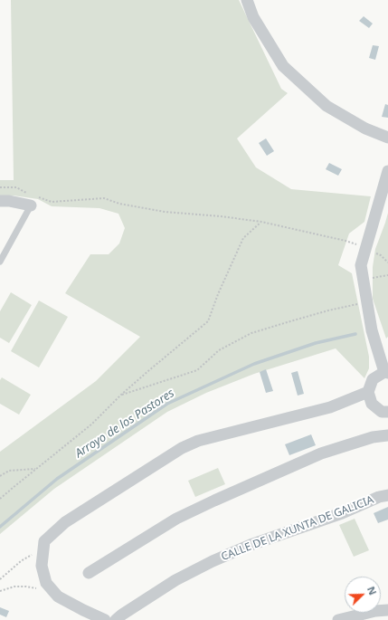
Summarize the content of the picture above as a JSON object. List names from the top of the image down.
{
  "streets": {
    "street": ["CALLE DE LA XUNTA DE GALICIA"]
  },
  "water": ["Arroyo de los Pastores"],
  "north": "top right"
}
